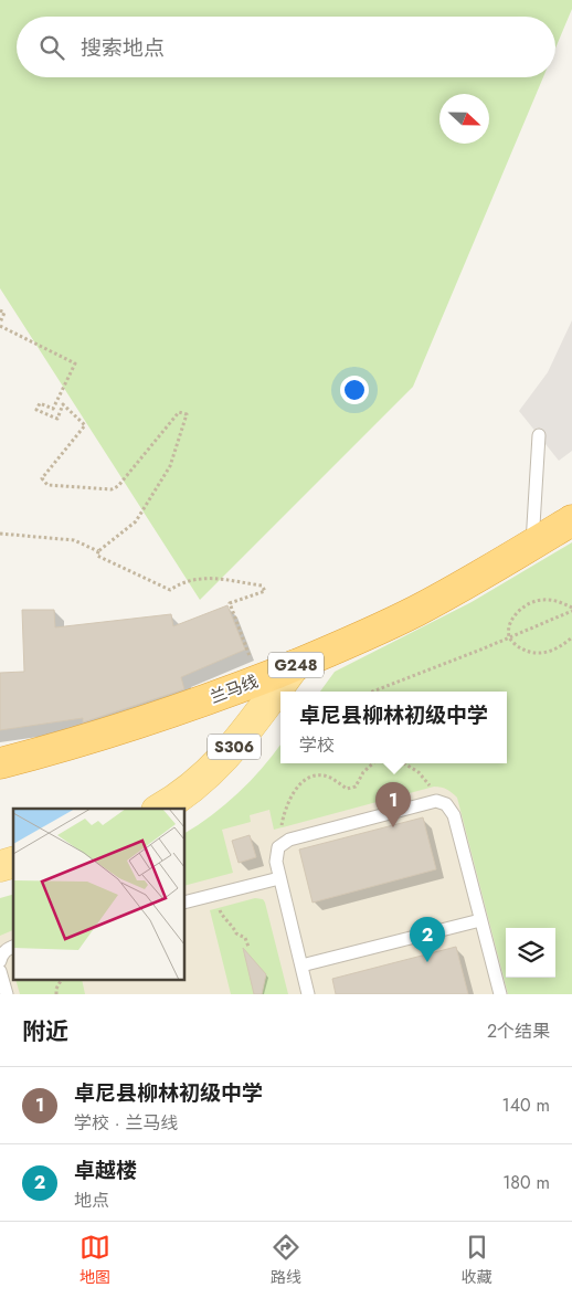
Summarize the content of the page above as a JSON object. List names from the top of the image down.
{
  "streets": {
    "highway": ["G248", "兰马线"],
    "main road": ["S306"]
  },
  "crossings": [
    ["兰马线", "S306"]
  ],
  "north": "right",
  "page": {
    "search": "搜索地点",
    "popup": ["卓尼县柳林初级中学", "学校"],
    "pins": ["1", "2"],
    "heading": ["附近", "2个结果"],
    "list": [
      {
        "mark": "1",
        "name": "卓尼县柳林初级中学",
        "note": "学校 · 兰马线",
        "value": "140 m"
      },
      {
        "mark": "2",
        "name": "卓越楼",
        "note": "地点",
        "value": "180 m"
      }
    ],
    "nav": ["地图", "路线", "收藏"]
  }
}
